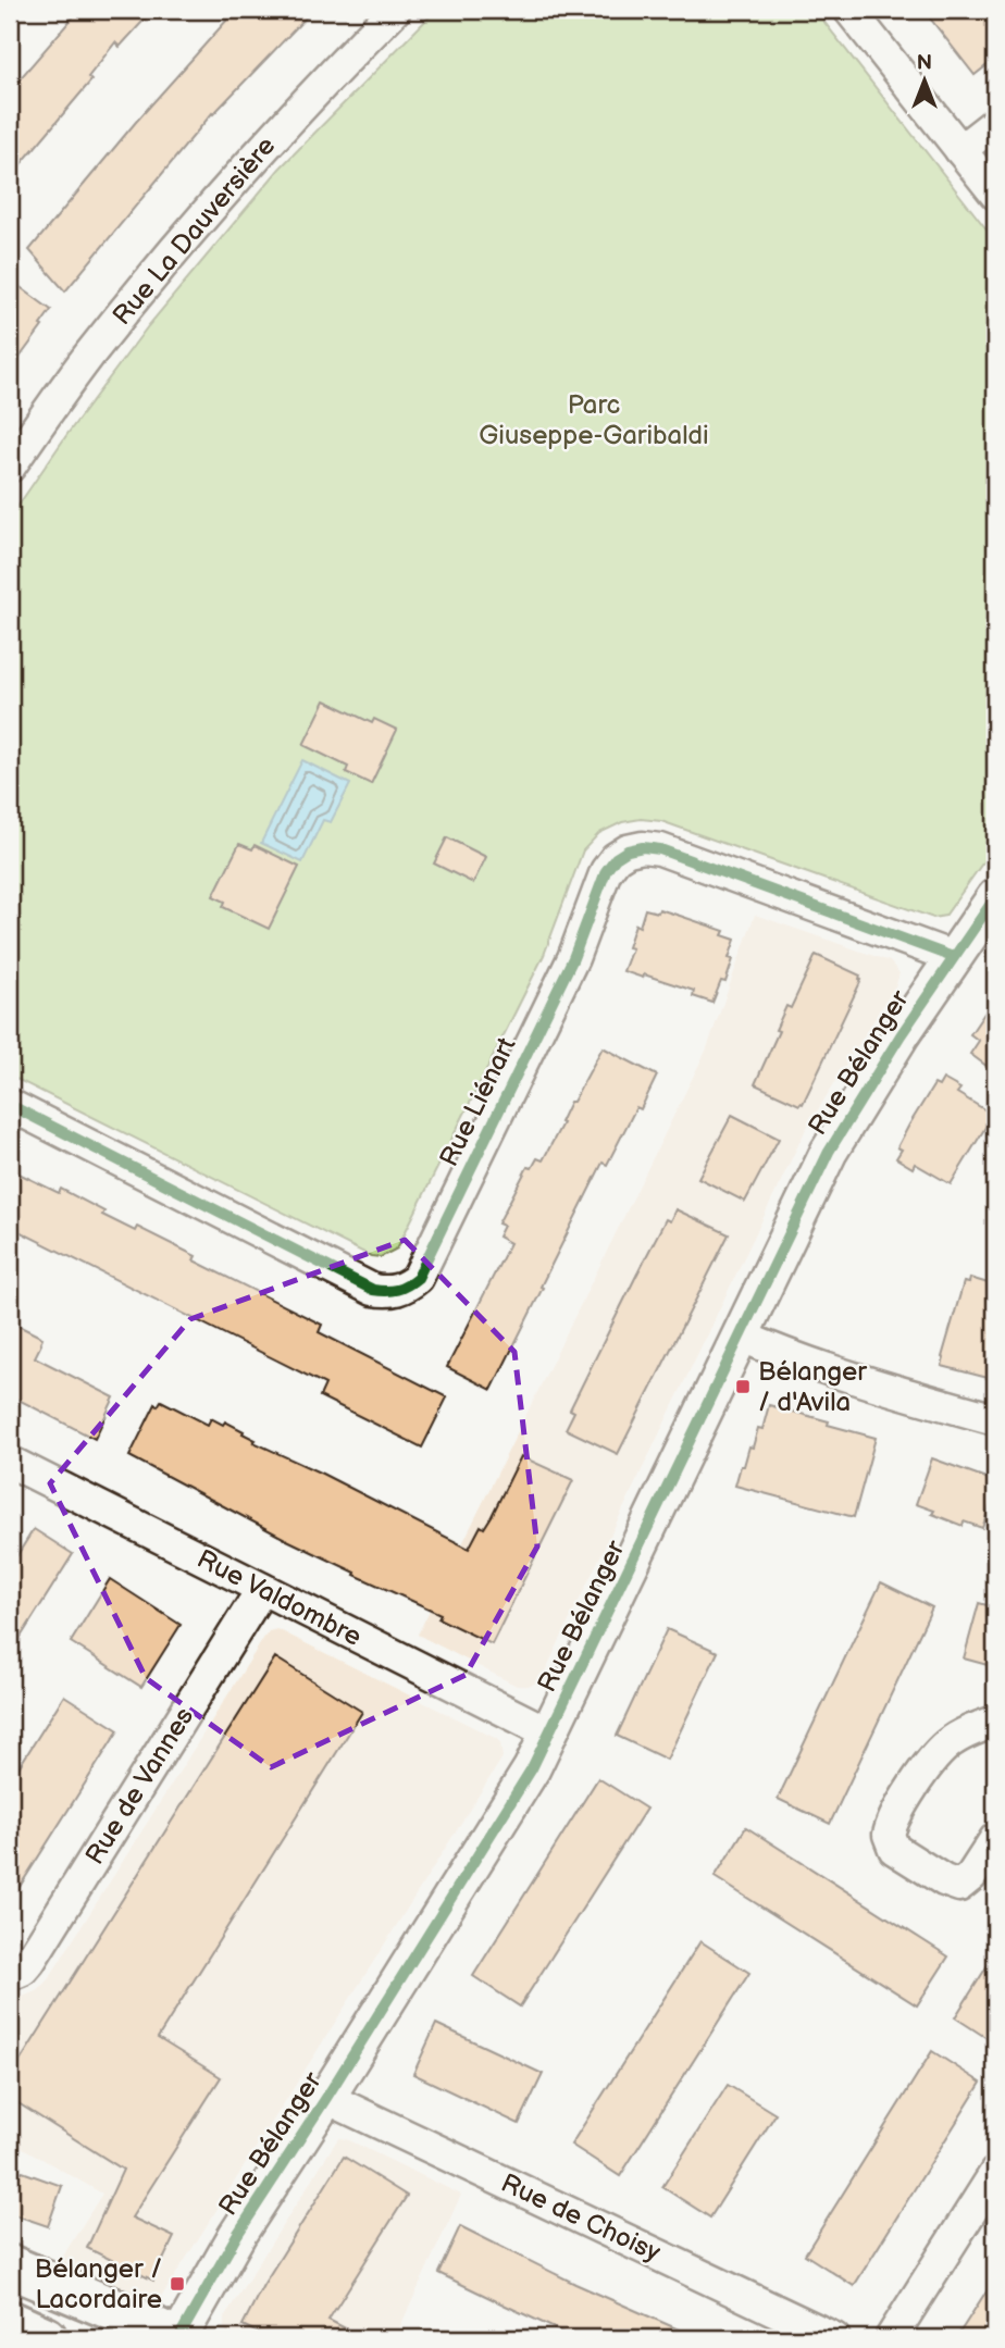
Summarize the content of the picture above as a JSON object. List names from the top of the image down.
{
  "streets": {
    "street": [
      "Rue La Dauversière",
      "Rue Bélanger",
      "Rue Liénart",
      "Rue Valdombre",
      "Rue de Vannes",
      "Rue de Choisy"
    ]
  },
  "crossings": [
    ["Rue Bélanger", "Rue Liénart"],
    ["Rue Bélanger", "Rue Valdombre"],
    ["Rue Bélanger", "Rue de Choisy"],
    ["Rue Valdombre", "Rue de Vannes"]
  ],
  "parks": ["Parc Giuseppe-Garibaldi"],
  "places": {
    "transit": ["Bélanger / d'Avila", "Bélanger / Lacordaire"]
  },
  "north": "top"
}
